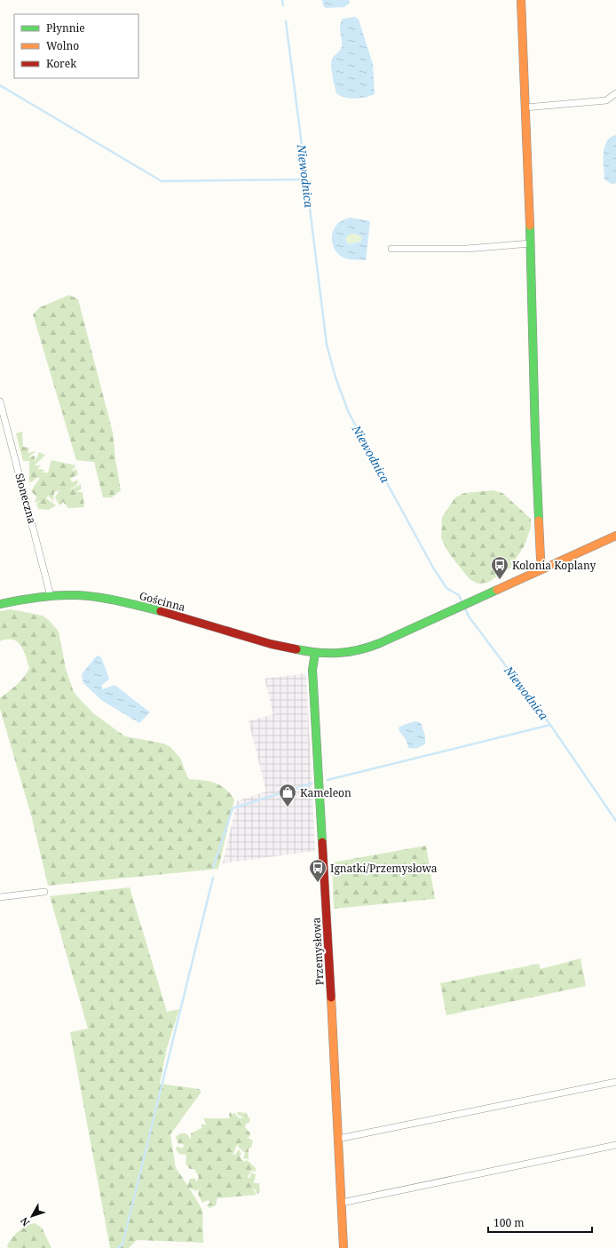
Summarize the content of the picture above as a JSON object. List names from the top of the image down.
{
  "streets": {
    "street": ["Słoneczna", "Gościnna", "Przemysłowa"]
  },
  "crossings": [
    ["Słoneczna", "Gościnna"],
    ["Gościnna", "Przemysłowa"]
  ],
  "water": ["Niewodnica"],
  "places": {
    "bus stop": ["Kolonia Koplany", "Ignatki/Przemysłowa"],
    "shop": ["Kameleon"]
  },
  "legend": ["Płynnie", "Wolno", "Korek"],
  "scale_bar": "100 m",
  "north": "bottom left"
}
